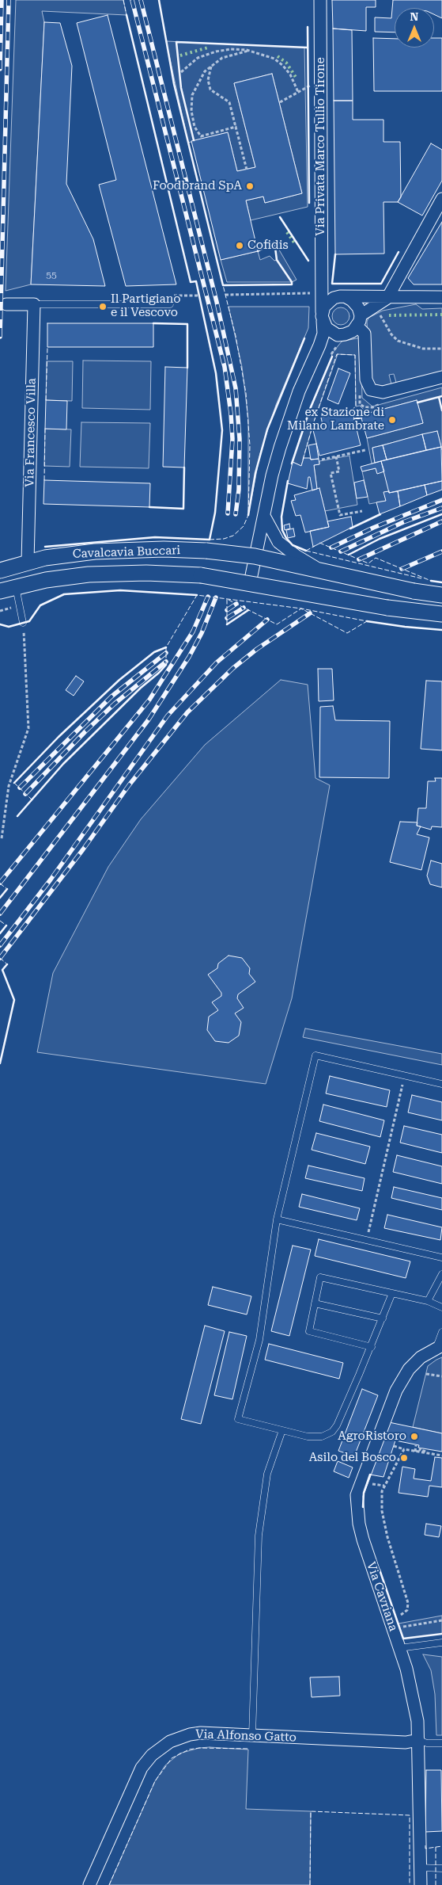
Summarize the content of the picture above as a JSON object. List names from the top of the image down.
{
  "streets": {
    "street": [
      "Via Privata Marco Tullio Tirone",
      "Via Francesco Villa",
      "Cavalcavia Buccari",
      "Via Cavriana",
      "Via Alfonso Gatto"
    ]
  },
  "crossings": [
    ["Via Francesco Villa", "Cavalcavia Buccari"],
    ["Via Cavriana", "Via Alfonso Gatto"]
  ],
  "places": [
    "Foodbrand SpA",
    "Cofidis",
    "Il Partigiano e il Vescovo",
    "ex Stazione di Milano Lambrate",
    "AgroRistoro",
    "Asilo del Bosco"
  ],
  "house_numbers": ["55"],
  "north": "top"
}
